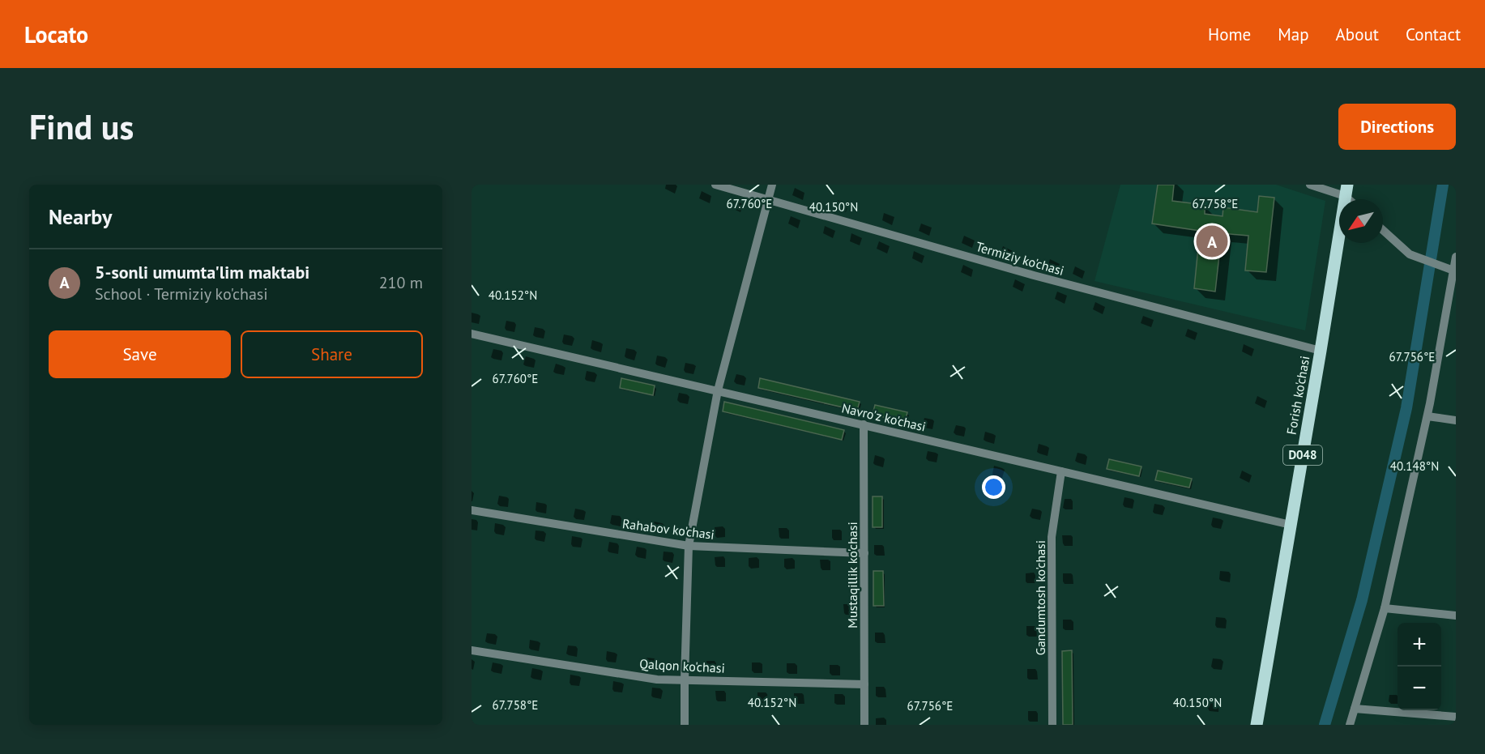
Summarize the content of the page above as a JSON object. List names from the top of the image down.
{
  "streets": {
    "main road": ["Forish ko'chasi", "D048"],
    "street": [
      "Termiziy ko'chasi",
      "Navro'z ko'chasi",
      "Rahabov ko'chasi",
      "Mustaqillik ko'chasi",
      "Gandumtosh ko'chasi",
      "Qalqon ko'chasi"
    ]
  },
  "crossings": [
    ["Termiziy ko'chasi", "Forish ko'chasi"],
    ["Forish ko'chasi", "Navro'z ko'chasi"],
    ["Navro'z ko'chasi", "Mustaqillik ko'chasi"],
    ["Navro'z ko'chasi", "Gandumtosh ko'chasi"],
    ["Rahabov ko'chasi", "Mustaqillik ko'chasi"],
    ["Mustaqillik ko'chasi", "Qalqon ko'chasi"]
  ],
  "north": "bottom left",
  "page": {
    "header": "Locato",
    "nav": [
      "Home",
      "Map",
      "About",
      "Contact"
    ],
    "buttons": [
      "Directions",
      ["Save", "Share"]
    ],
    "title": "Find us",
    "heading": "Nearby",
    "pins": "A",
    "list": [
      {
        "mark": "A",
        "name": "5-sonli umumta'lim maktabi",
        "note": "School · Termiziy ko'chasi",
        "value": "210 m"
      }
    ],
    "map_buttons": ["+", "−"]
  },
  "coordinates": [
    "67.760°E",
    "67.758°E",
    "40.150°N",
    "40.152°N",
    "67.756°E",
    "40.148°N"
  ]
}
